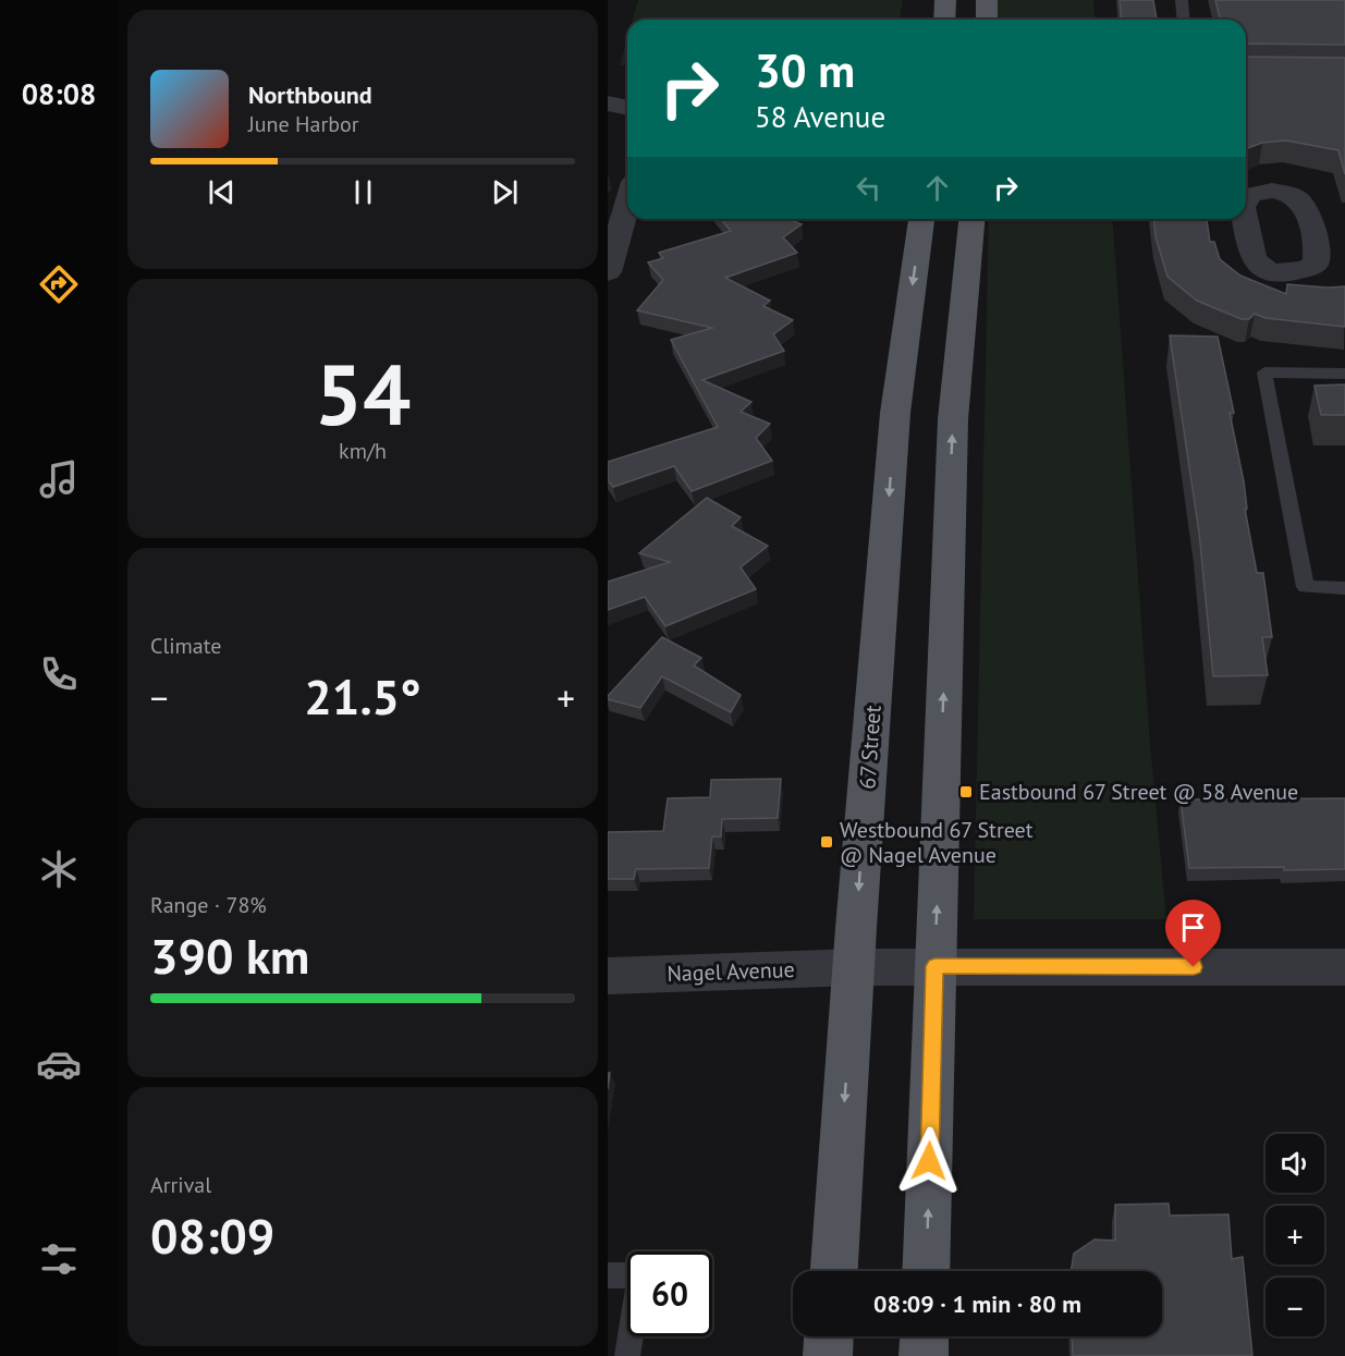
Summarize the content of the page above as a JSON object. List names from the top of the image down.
{
  "streets": {
    "main road": ["67 Street"],
    "street": ["Nagel Avenue"]
  },
  "crossings": [
    ["67 Street", "Nagel Avenue"]
  ],
  "places": {
    "transit": ["Eastbound 67 Street @ 58 Avenue", "Westbound 67 Street @ Nagel Avenue"]
  },
  "page": {
    "tabs": "08:08",
    "turn": ["30 m", "58 Avenue"],
    "song": ["Northbound", "June Harbor"],
    "tile": [
      ["54", "km/h"],
      "Climate",
      ["Range · 78%", "390 km"],
      ["Arrival", "08:09"]
    ],
    "heat": ["−", "21.5°", "+"],
    "map_buttons": ["+", "−"],
    "limit": "60",
    "trip": "08:09 · 1 min · 80 m"
  }
}
